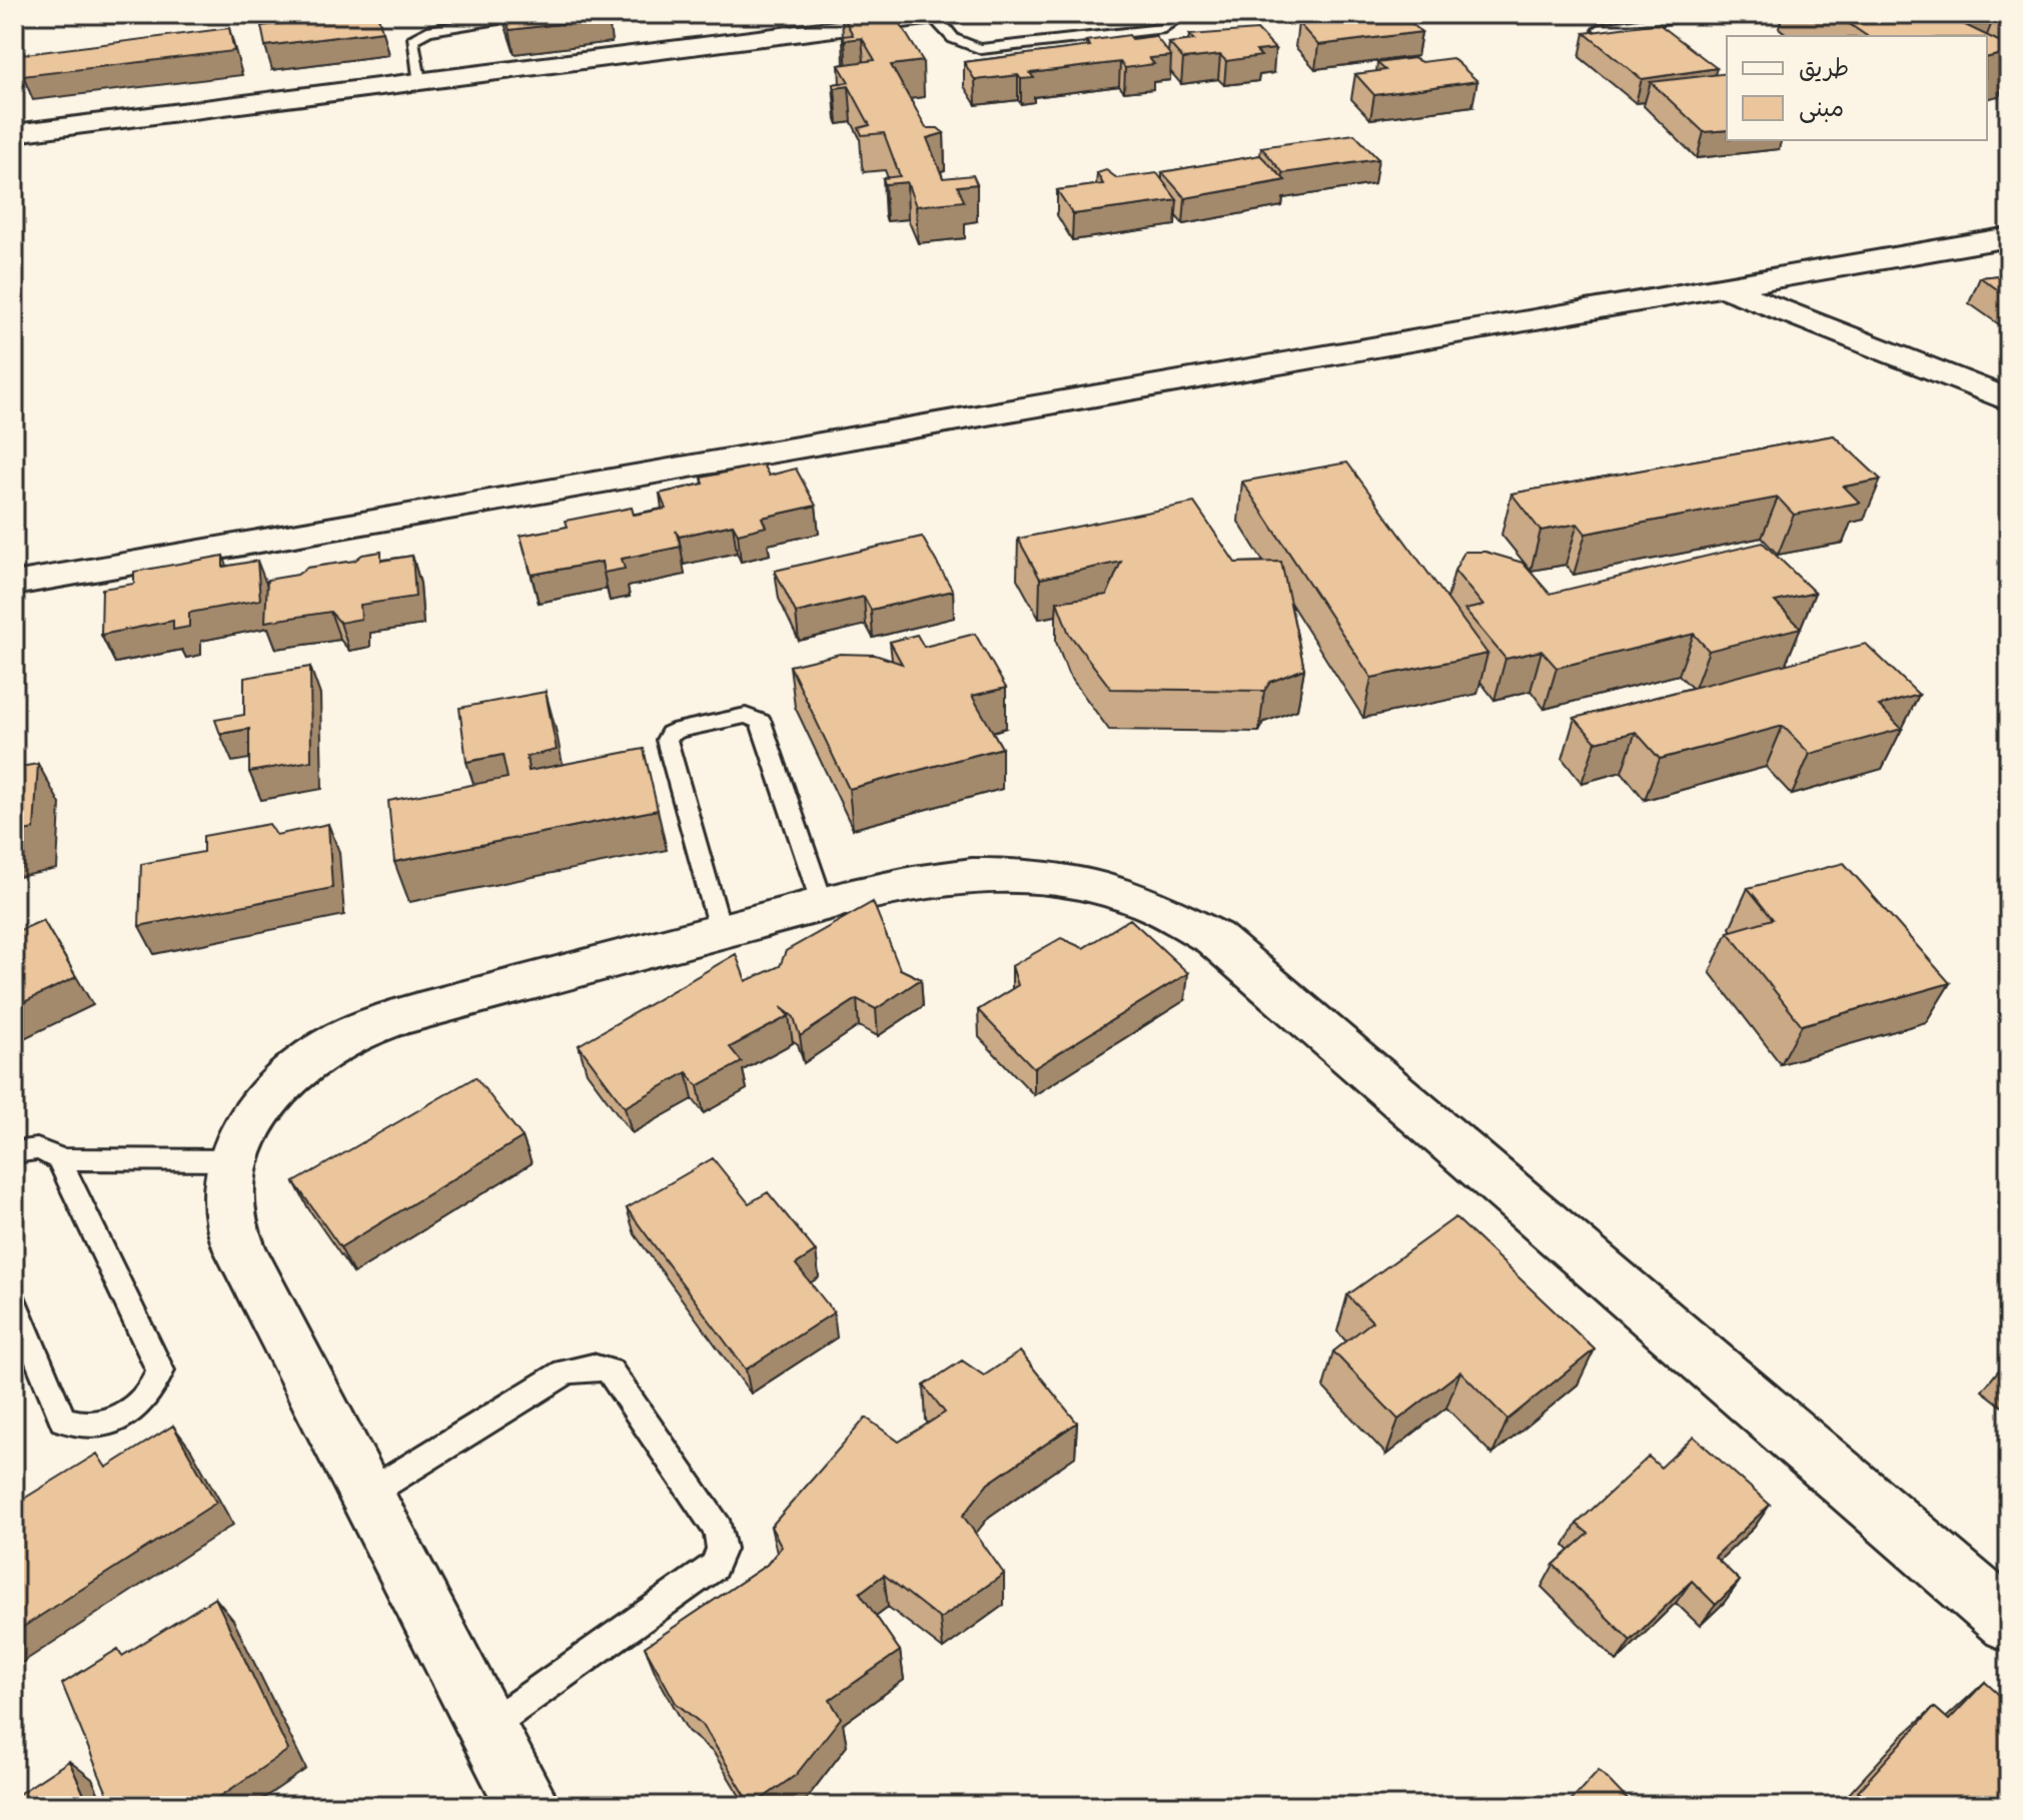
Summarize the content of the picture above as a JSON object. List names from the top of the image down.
{
  "legend": ["طريق", "مبنى"]
}
